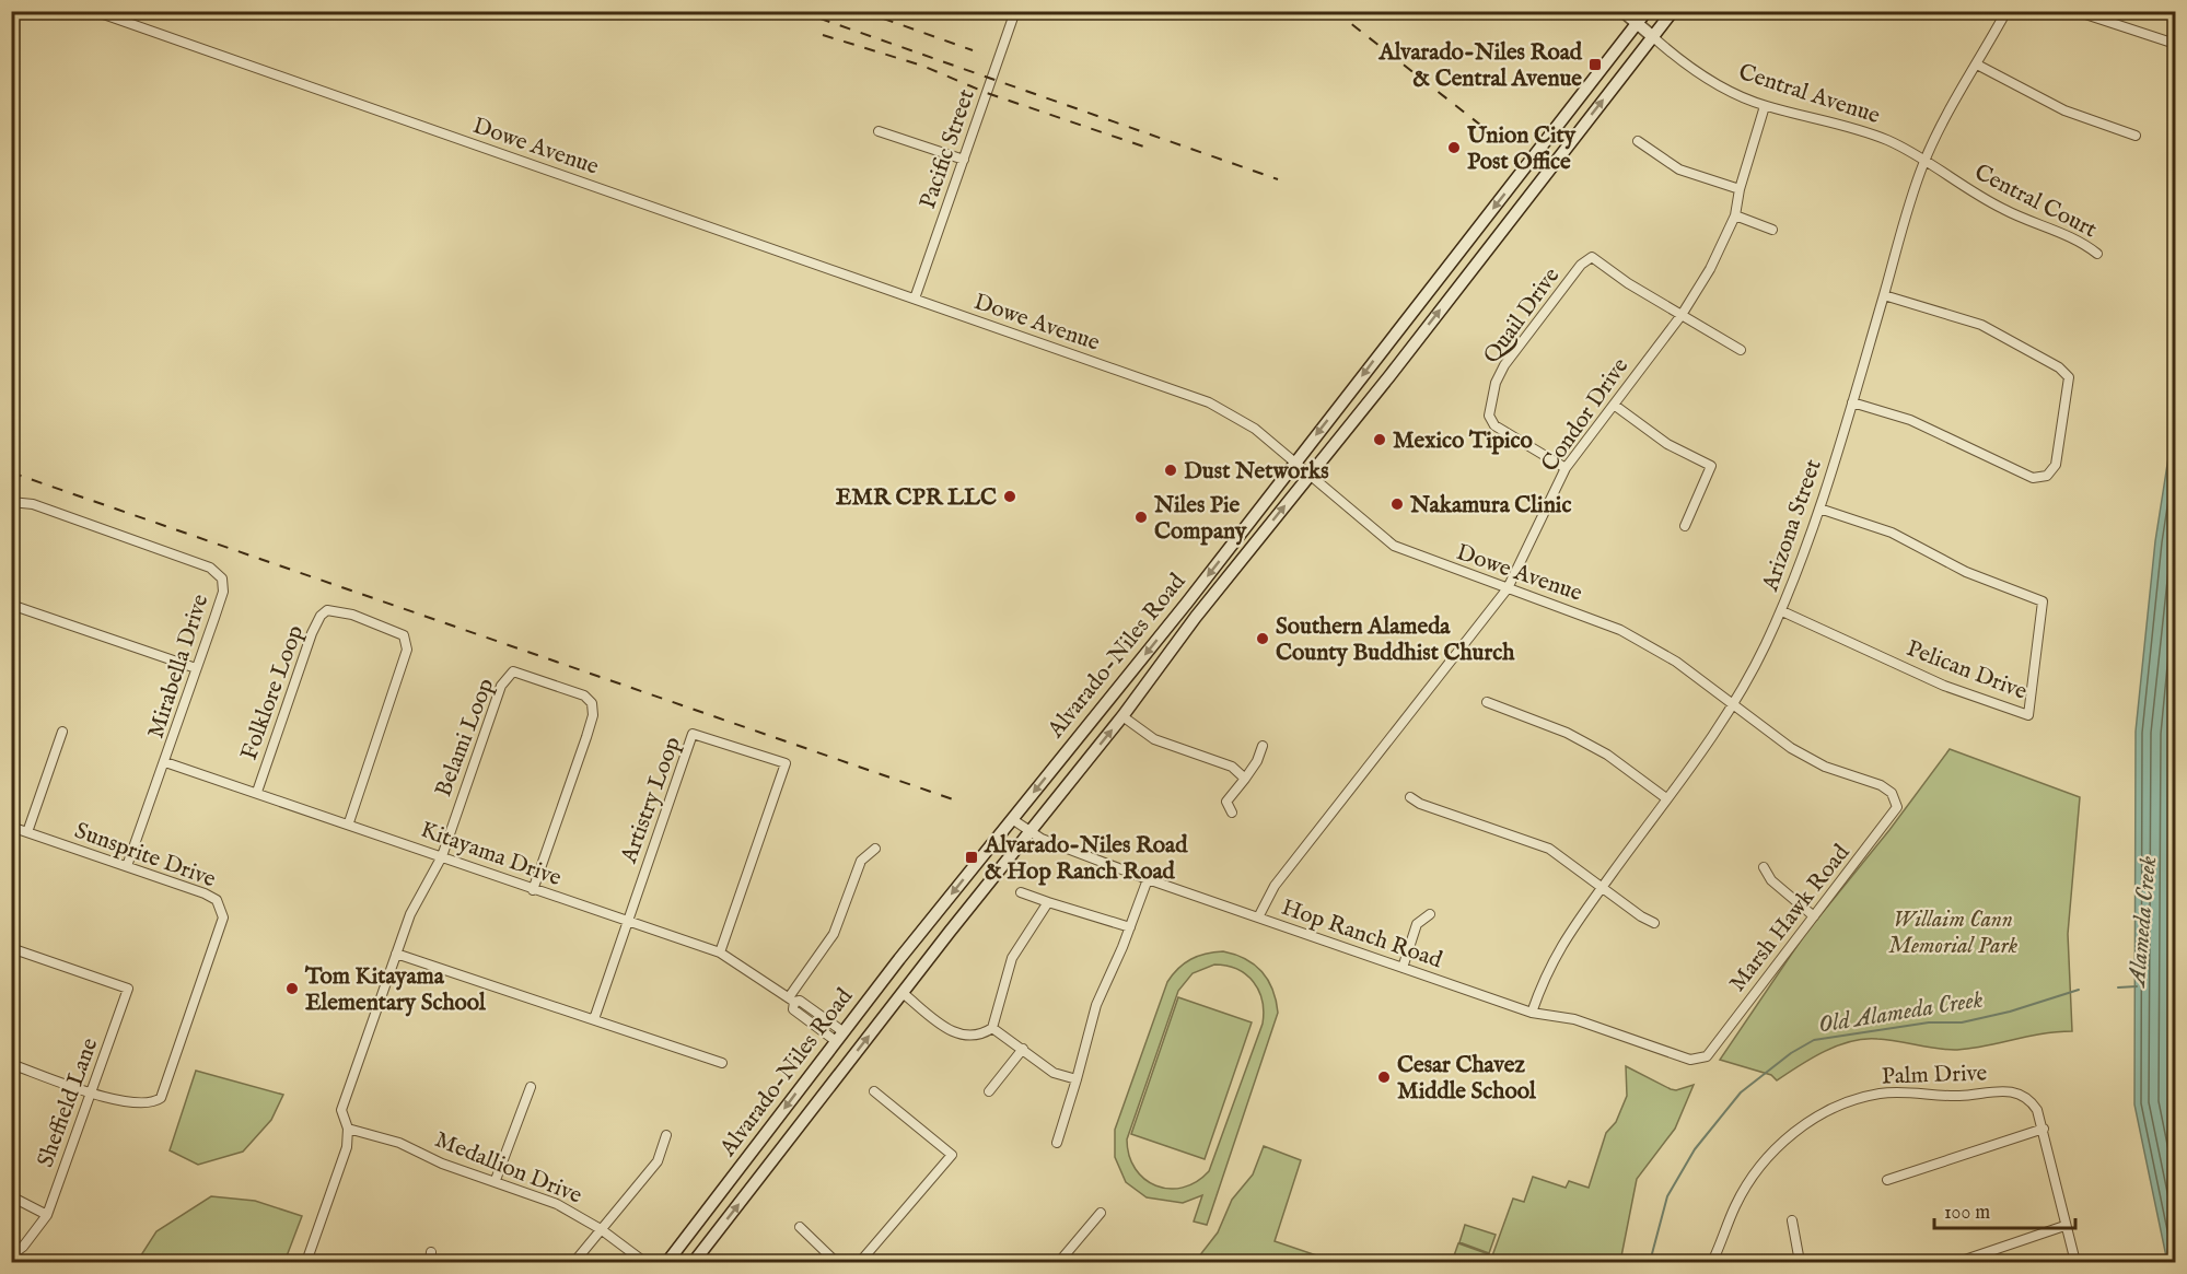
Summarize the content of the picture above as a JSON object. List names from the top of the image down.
{
  "streets": {
    "main road": ["Central Avenue", "Alvarado-Niles Road"],
    "street": [
      "Dowe Avenue",
      "Pacific Street",
      "Central Court",
      "Quail Drive",
      "Condor Drive",
      "Arizona Street",
      "Mirabella Drive",
      "Pelican Drive",
      "Folklore Loop",
      "Belami Loop",
      "Artistry Loop",
      "Kitayama Drive",
      "Sunsprite Drive",
      "Marsh Hawk Road",
      "Hop Ranch Road",
      "Palm Drive",
      "Sheffield Lane",
      "Medallion Drive"
    ]
  },
  "crossings": [
    ["Central Avenue", "Central Court"],
    ["Central Avenue", "Condor Drive"],
    ["Central Avenue", "Arizona Street"],
    ["Central Avenue", "Alvarado-Niles Road"],
    ["Dowe Avenue", "Pacific Street"],
    ["Dowe Avenue", "Condor Drive"],
    ["Dowe Avenue", "Arizona Street"],
    ["Dowe Avenue", "Alvarado-Niles Road"],
    ["Dowe Avenue", "Marsh Hawk Road"],
    ["Central Court", "Arizona Street"],
    ["Quail Drive", "Condor Drive"],
    ["Condor Drive", "Hop Ranch Road"],
    ["Arizona Street", "Pelican Drive"],
    ["Arizona Street", "Hop Ranch Road"],
    ["Alvarado-Niles Road", "Kitayama Drive"],
    ["Alvarado-Niles Road", "Hop Ranch Road"],
    ["Mirabella Drive", "Kitayama Drive"],
    ["Mirabella Drive", "Sunsprite Drive"],
    ["Folklore Loop", "Kitayama Drive"],
    ["Belami Loop", "Kitayama Drive"],
    ["Belami Loop", "Medallion Drive"],
    ["Artistry Loop", "Kitayama Drive"],
    ["Sunsprite Drive", "Sheffield Lane"],
    ["Marsh Hawk Road", "Hop Ranch Road"]
  ],
  "water": ["Alameda Creek", "Old Alameda Creek"],
  "parks": ["Willaim Cann Memorial Park"],
  "places": {
    "transit": ["Alvarado-Niles Road & Central Avenue", "Alvarado-Niles Road & Hop Ranch Road"],
    "other": [
      "Union City Post Office",
      "Mexico Tipico",
      "Dust Networks",
      "EMR CPR LLC",
      "Nakamura Clinic",
      "Niles Pie Company",
      "Southern Alameda County Buddhist Church",
      "Tom Kitayama Elementary School",
      "Cesar Chavez Middle School"
    ]
  },
  "scale_bar": "100 m"
}
